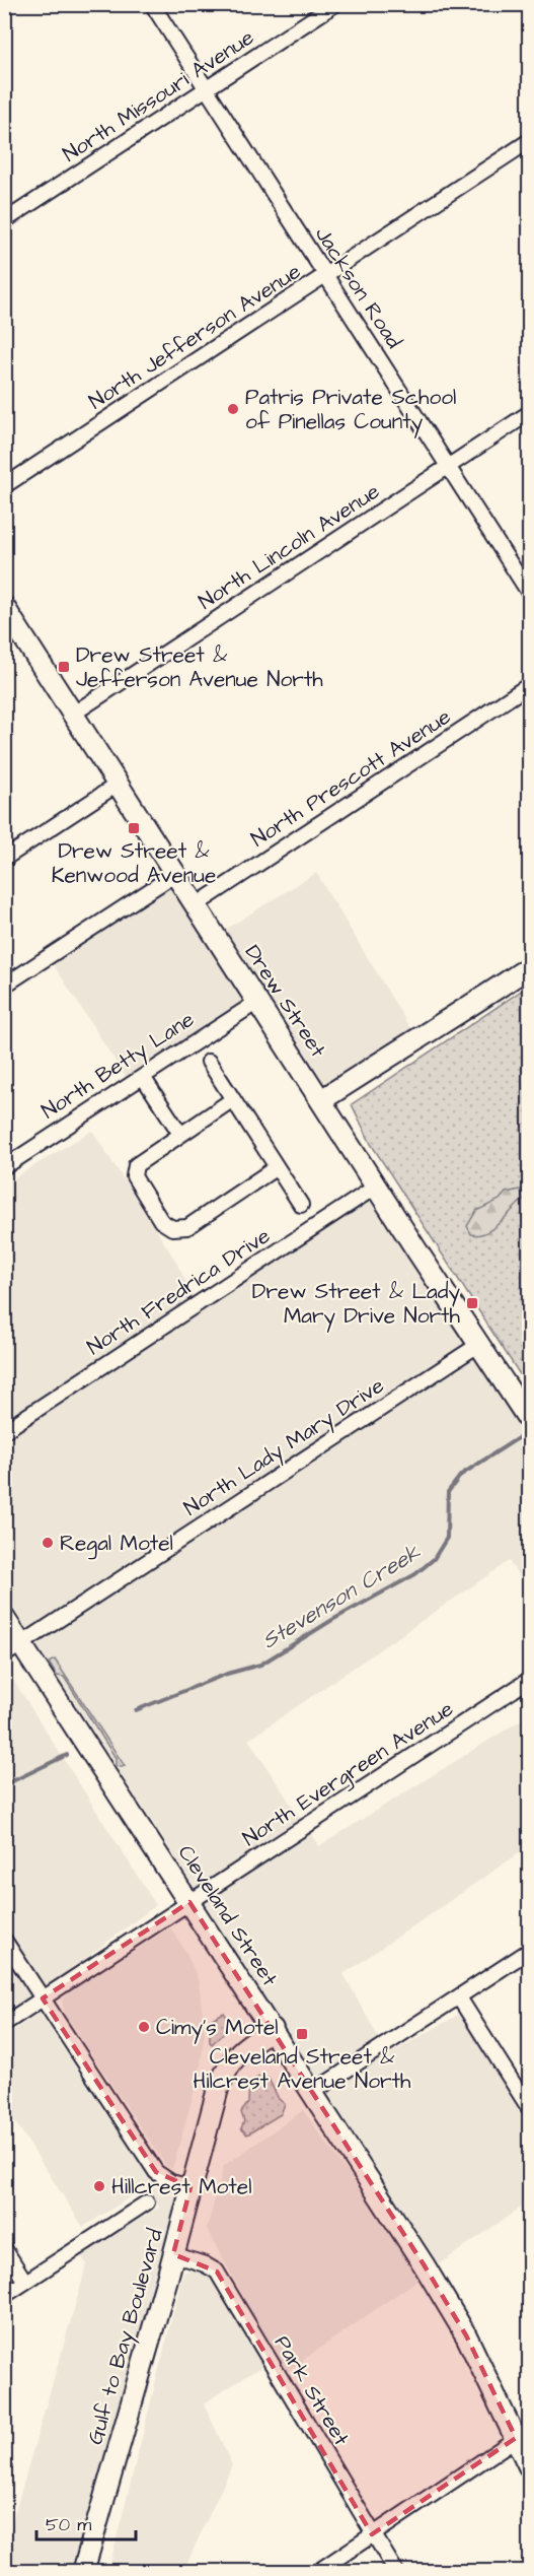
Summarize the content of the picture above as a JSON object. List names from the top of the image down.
{
  "streets": {
    "street": [
      "North Missouri Avenue",
      "Jackson Road",
      "North Jefferson Avenue",
      "North Lincoln Avenue",
      "North Prescott Avenue",
      "Drew Street",
      "North Betty Lane",
      "North Fredrica Drive",
      "North Lady Mary Drive",
      "North Evergreen Avenue",
      "Cleveland Street",
      "Gulf to Bay Boulevard",
      "Park Street"
    ]
  },
  "crossings": [
    ["North Missouri Avenue", "Jackson Road"],
    ["Jackson Road", "North Jefferson Avenue"],
    ["Jackson Road", "North Lincoln Avenue"],
    ["North Lincoln Avenue", "Drew Street"],
    ["North Prescott Avenue", "Drew Street"],
    ["Drew Street", "North Betty Lane"],
    ["Drew Street", "North Fredrica Drive"],
    ["Drew Street", "North Lady Mary Drive"],
    ["North Lady Mary Drive", "Cleveland Street"],
    ["North Evergreen Avenue", "Cleveland Street"],
    ["Cleveland Street", "Gulf to Bay Boulevard"],
    ["Gulf to Bay Boulevard", "Park Street"]
  ],
  "water": ["Stevenson Creek"],
  "places": {
    "other": [
      "Patris Private School of Pinellas County",
      "Regal Motel",
      "Cimy's Motel",
      "Hillcrest Motel"
    ],
    "transit": [
      "Drew Street & Jefferson Avenue North",
      "Drew Street & Kenwood Avenue",
      "Drew Street & Lady Mary Drive North",
      "Cleveland Street & Hilcrest Avenue North"
    ]
  },
  "scale_bar": "50 m"
}
